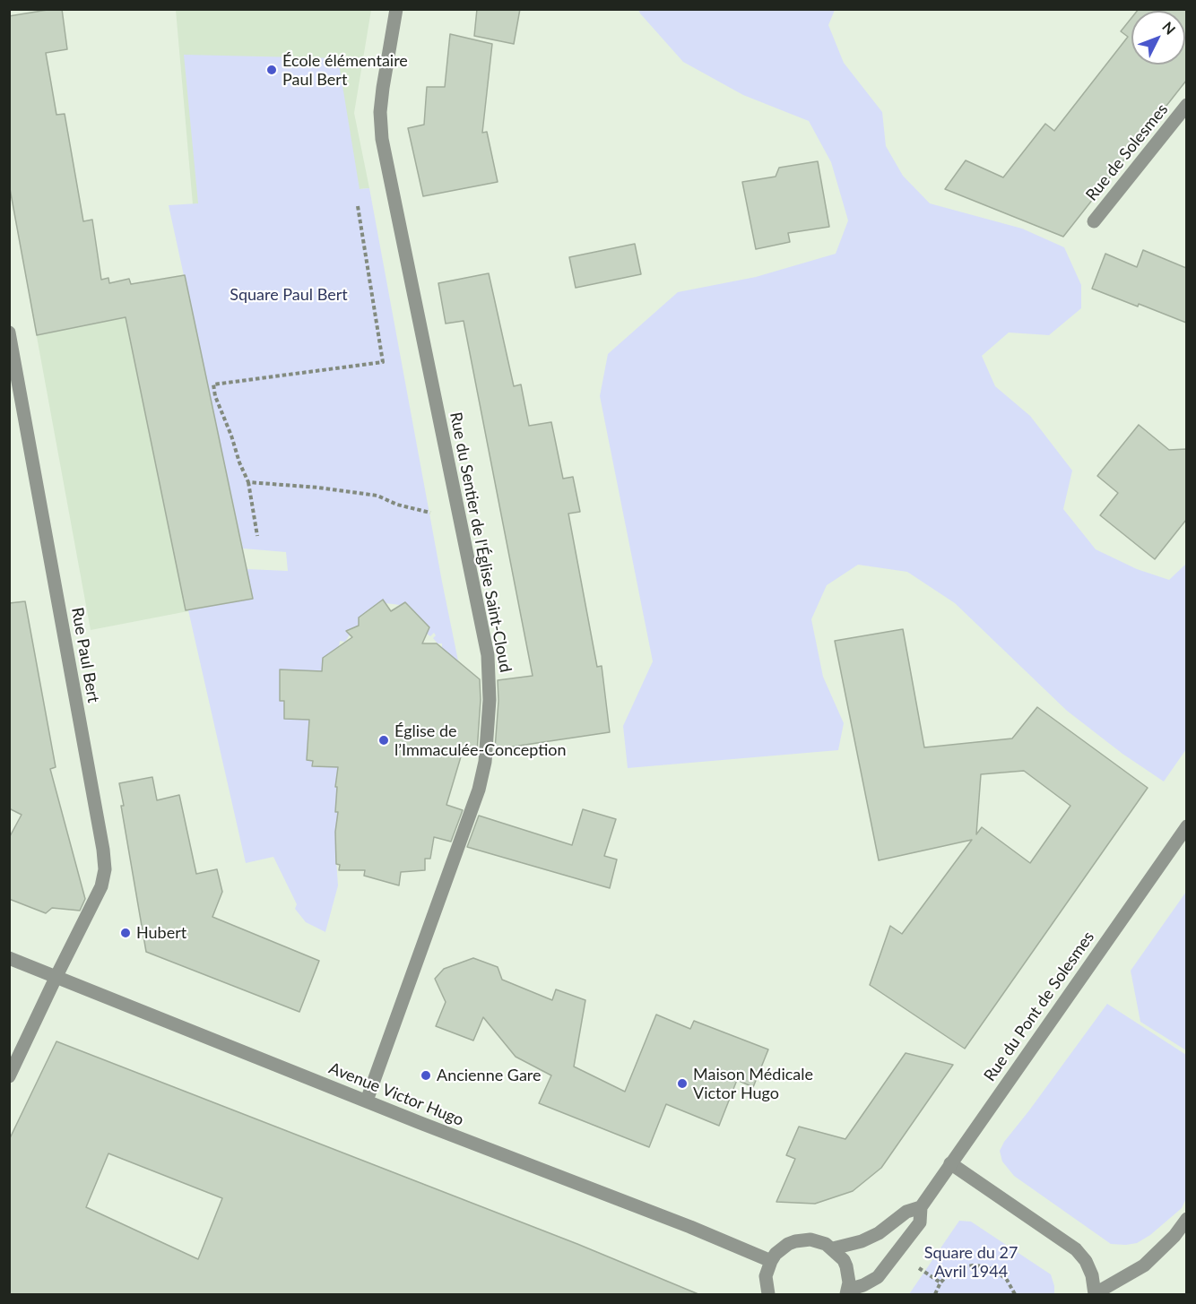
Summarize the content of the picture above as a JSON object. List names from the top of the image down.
{
  "streets": {
    "street": [
      "Rue de Solesmes",
      "Rue du Sentier de l'Église Saint-Cloud",
      "Rue Paul Bert",
      "Rue du Pont de Solesmes",
      "Avenue Victor Hugo"
    ]
  },
  "crossings": [
    ["Rue du Sentier de l'Église Saint-Cloud", "Avenue Victor Hugo"],
    ["Rue Paul Bert", "Avenue Victor Hugo"]
  ],
  "parks": ["Square Paul Bert", "Square du 27 Avril 1944"],
  "places": [
    "École élémentaire Paul Bert",
    "Église de l’Immaculée-Conception",
    "Hubert",
    "Ancienne Gare",
    "Maison Médicale Victor Hugo"
  ],
  "north": "top right"
}
